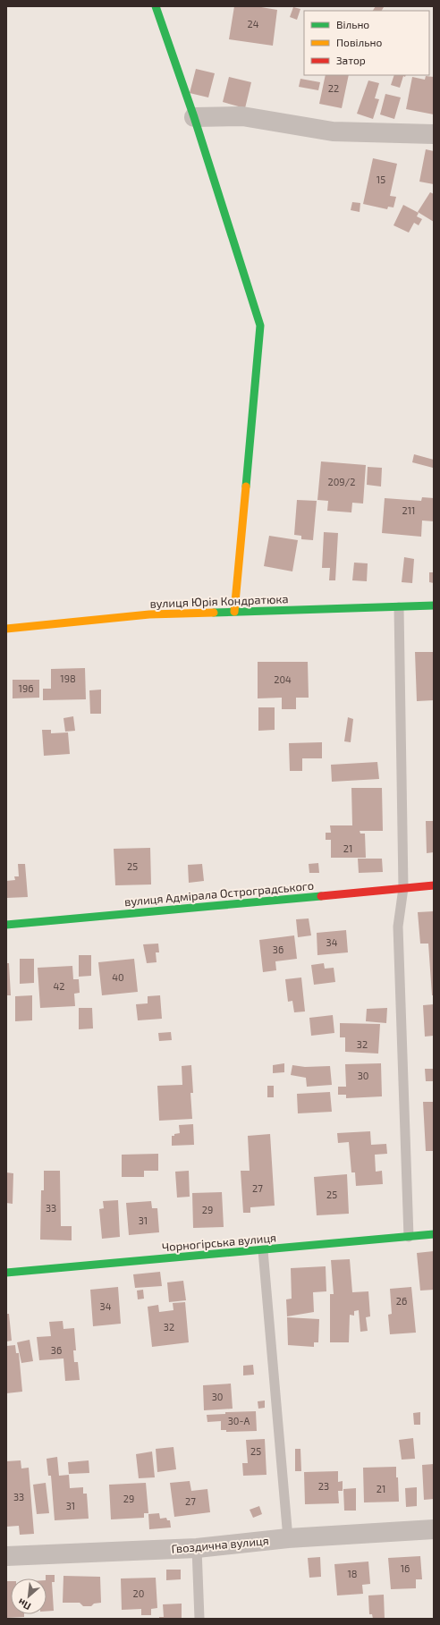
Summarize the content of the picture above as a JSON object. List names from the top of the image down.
{
  "streets": {
    "street": [
      "вулиця Юрія Кондратюка",
      "вулиця Адмірала Остроградського",
      "Чорногірська вулиця",
      "Гвоздична вулиця"
    ]
  },
  "house_numbers": [
    "24",
    "22",
    "15",
    "209/2",
    "211",
    "198",
    "204",
    "196",
    "21",
    "25",
    "34",
    "36",
    "40",
    "42",
    "32",
    "30",
    "27",
    "25",
    "33",
    "29",
    "31",
    "26",
    "34",
    "32",
    "36",
    "30",
    "30-А",
    "25",
    "23",
    "21",
    "33",
    "29",
    "27",
    "31",
    "16",
    "18",
    "20"
  ],
  "legend": ["Вільно", "Повільно", "Затор"],
  "north": "bottom left"
}
